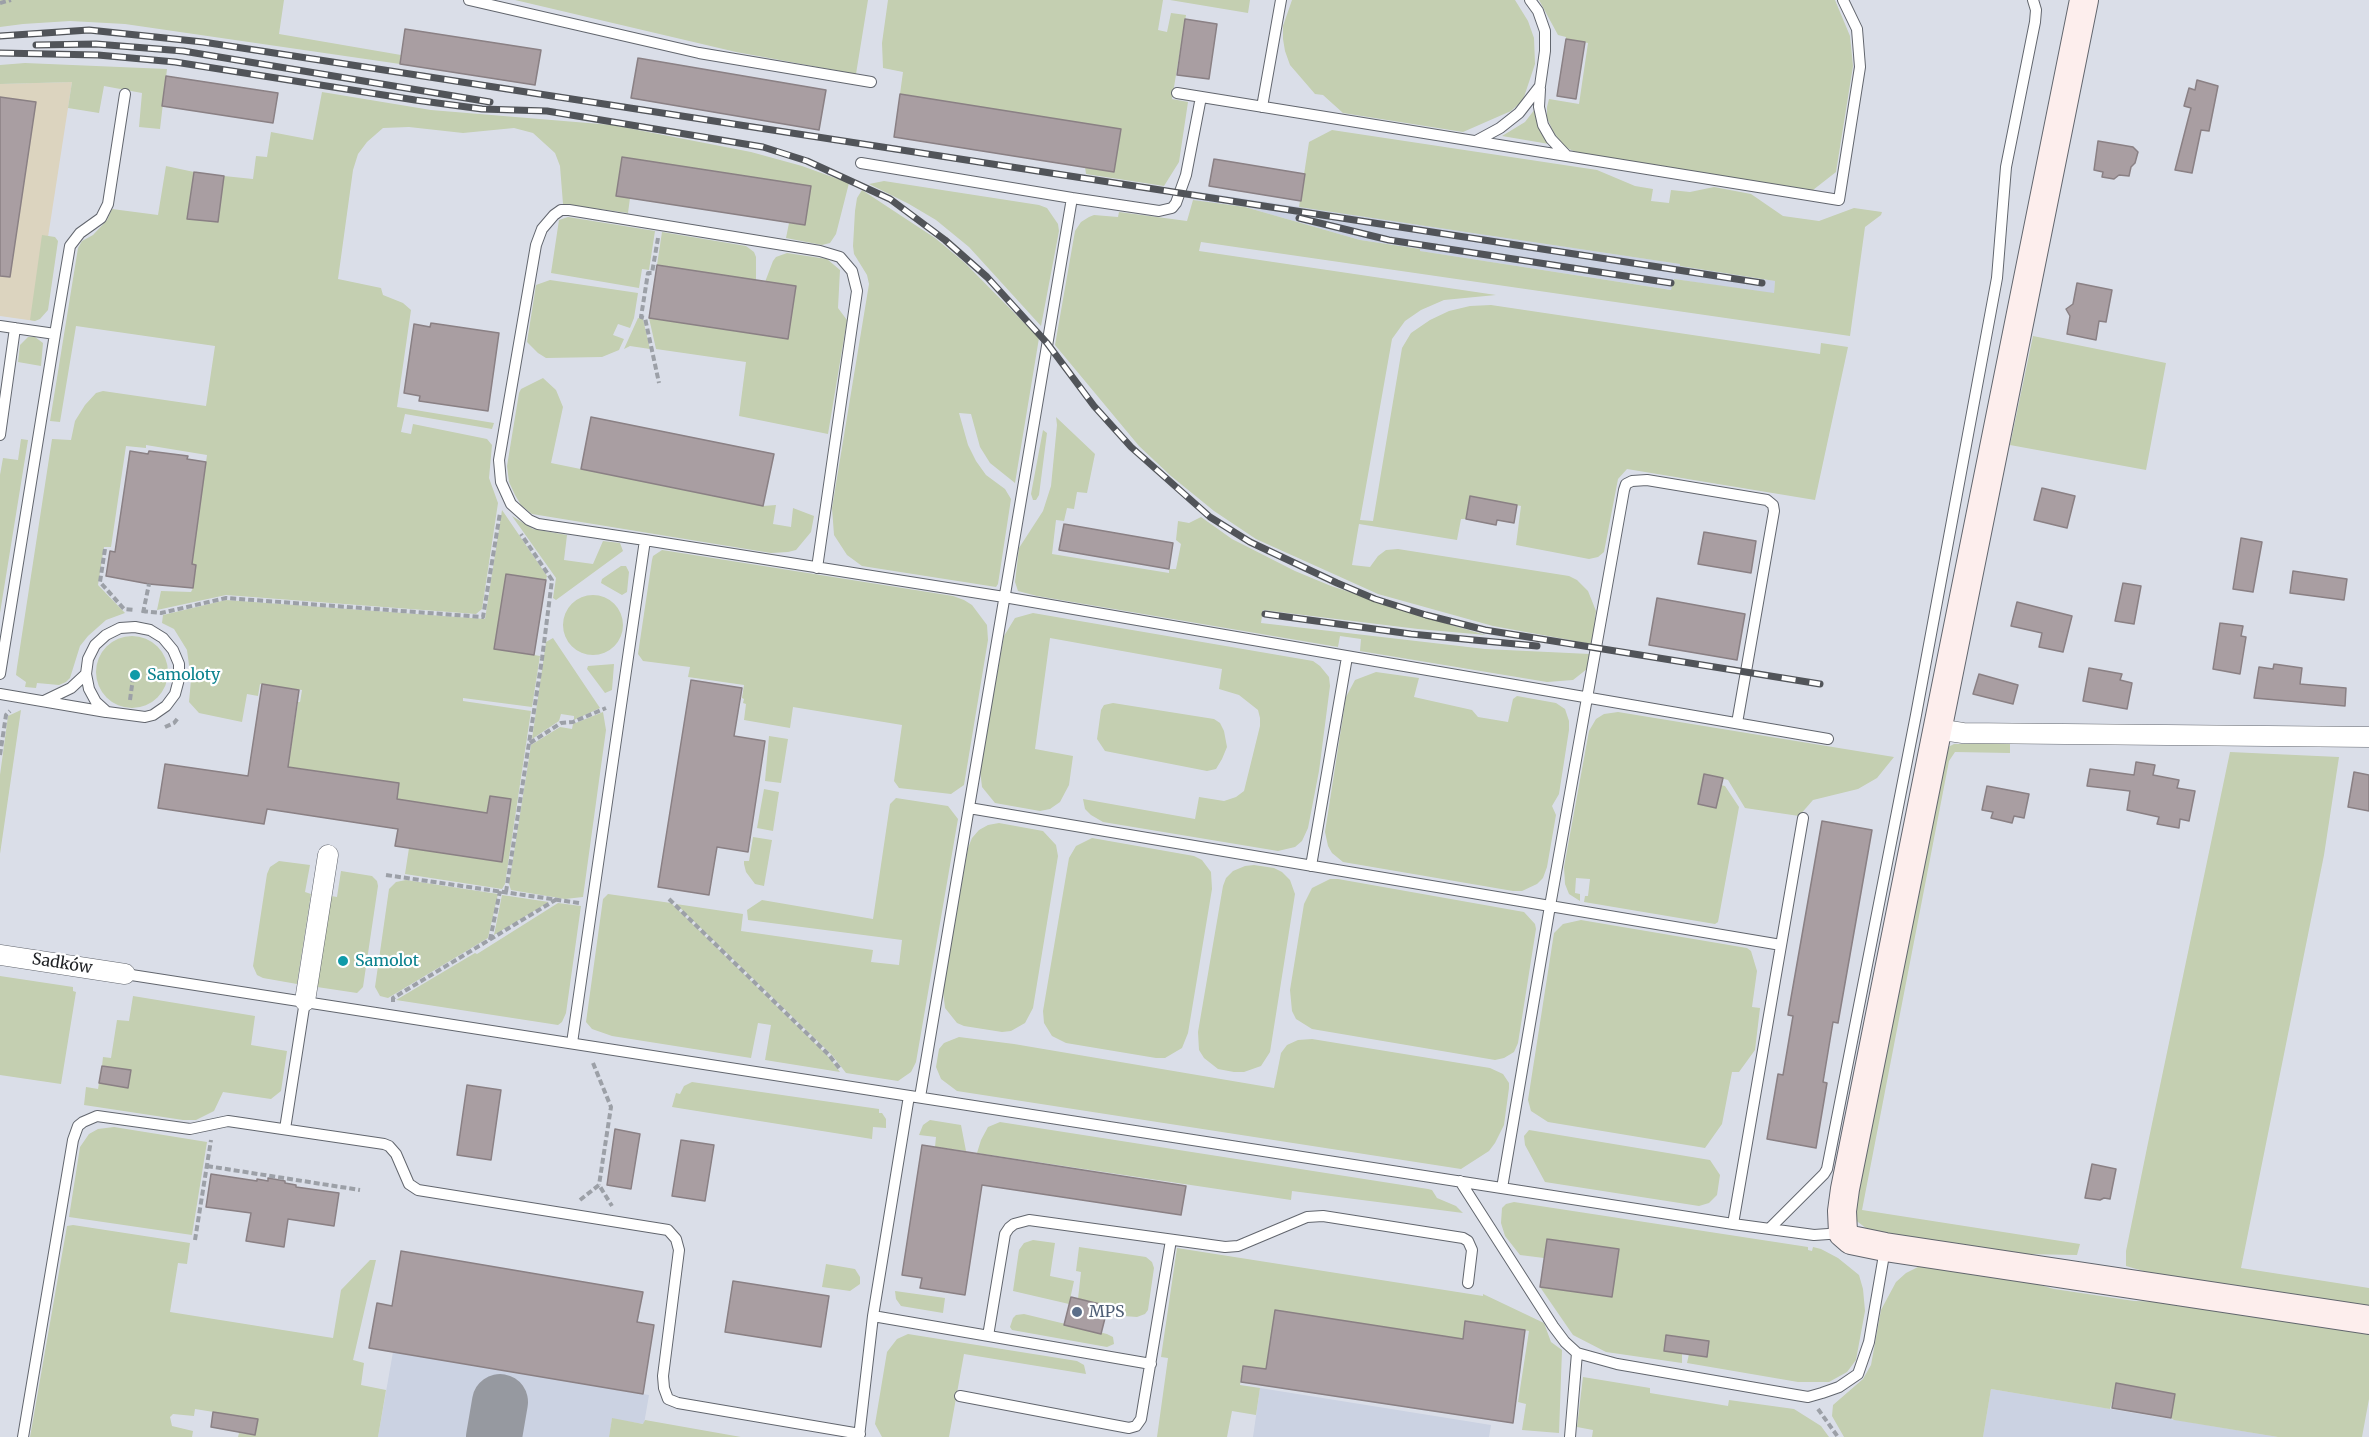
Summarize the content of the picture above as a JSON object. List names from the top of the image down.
{
  "streets": {
    "street": ["Sadków"]
  },
  "places": ["Samoloty", "Samolot", "MPS"]
}
